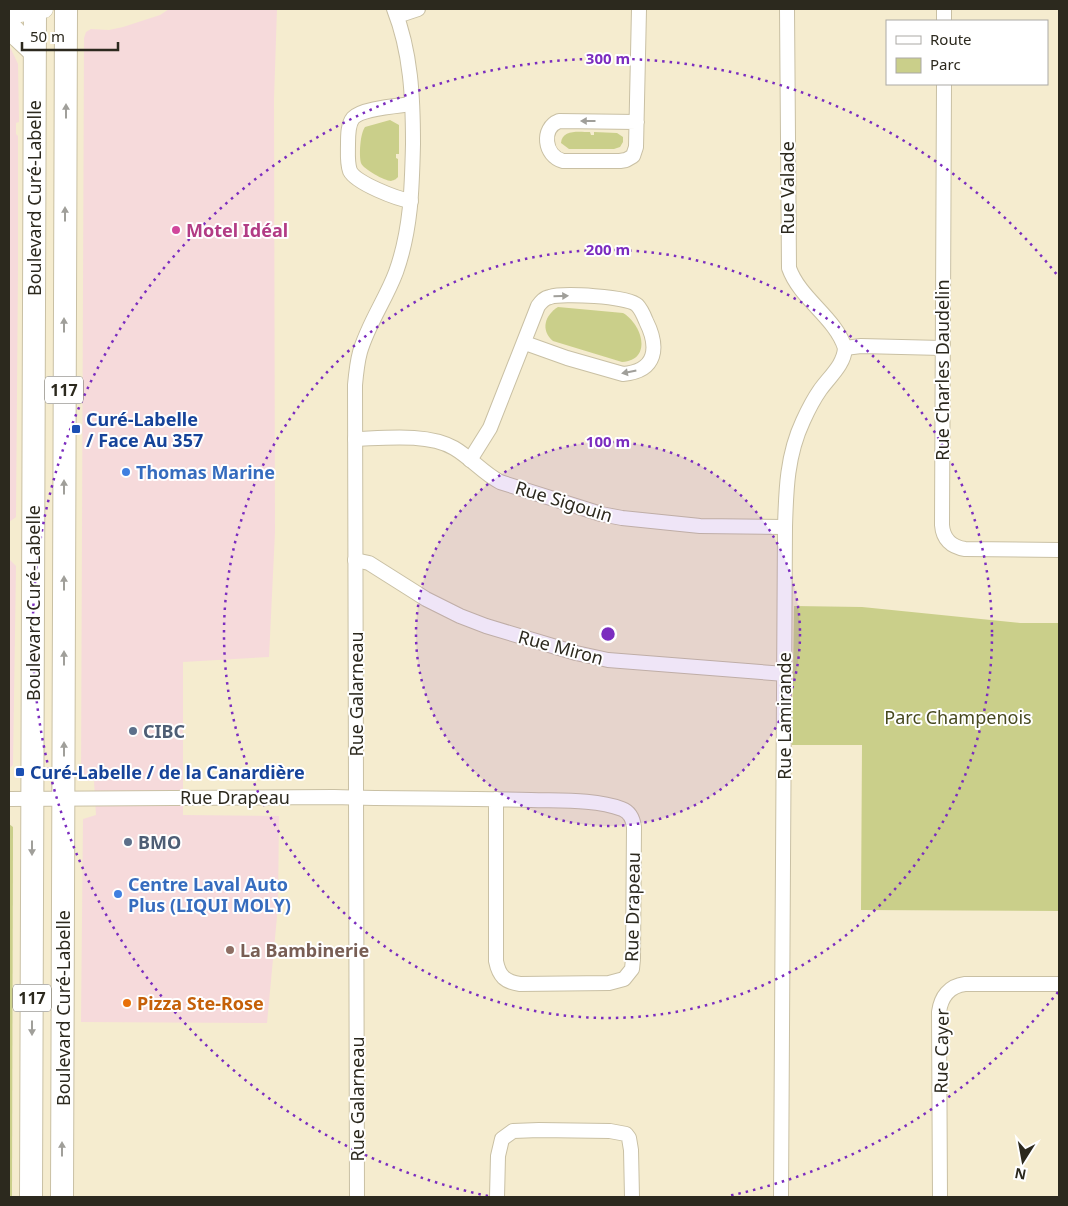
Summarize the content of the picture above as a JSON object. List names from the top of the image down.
{
  "streets": {
    "main road": ["Boulevard Curé-Labelle", "117"],
    "street": [
      "Rue Valade",
      "Rue Charles Daudelin",
      "Rue Sigouin",
      "Rue Miron",
      "Rue Galarneau",
      "Rue Lamirande",
      "Rue Drapeau",
      "Rue Cayer"
    ]
  },
  "crossings": [
    ["Rue Valade", "Rue Lamirande"],
    ["Boulevard Curé-Labelle", "Rue Drapeau"],
    ["Rue Sigouin", "Rue Galarneau"],
    ["Rue Sigouin", "Rue Lamirande"],
    ["Rue Miron", "Rue Galarneau"],
    ["Rue Miron", "Rue Lamirande"],
    ["Rue Galarneau", "Rue Drapeau"]
  ],
  "parks": ["Parc Champenois"],
  "places": {
    "other": [
      "Motel Idéal",
      "Thomas Marine",
      "CIBC",
      "BMO",
      "Centre Laval Auto Plus (LIQUI MOLY)",
      "La Bambinerie",
      "Pizza Ste-Rose"
    ],
    "transit": ["Curé-Labelle / Face Au 357", "Curé-Labelle / de la Canardière"]
  },
  "legend": ["Route", "Parc"],
  "scale_bar": "50 m",
  "north": "bottom",
  "rings": ["300 m", "200 m", "100 m"]
}
